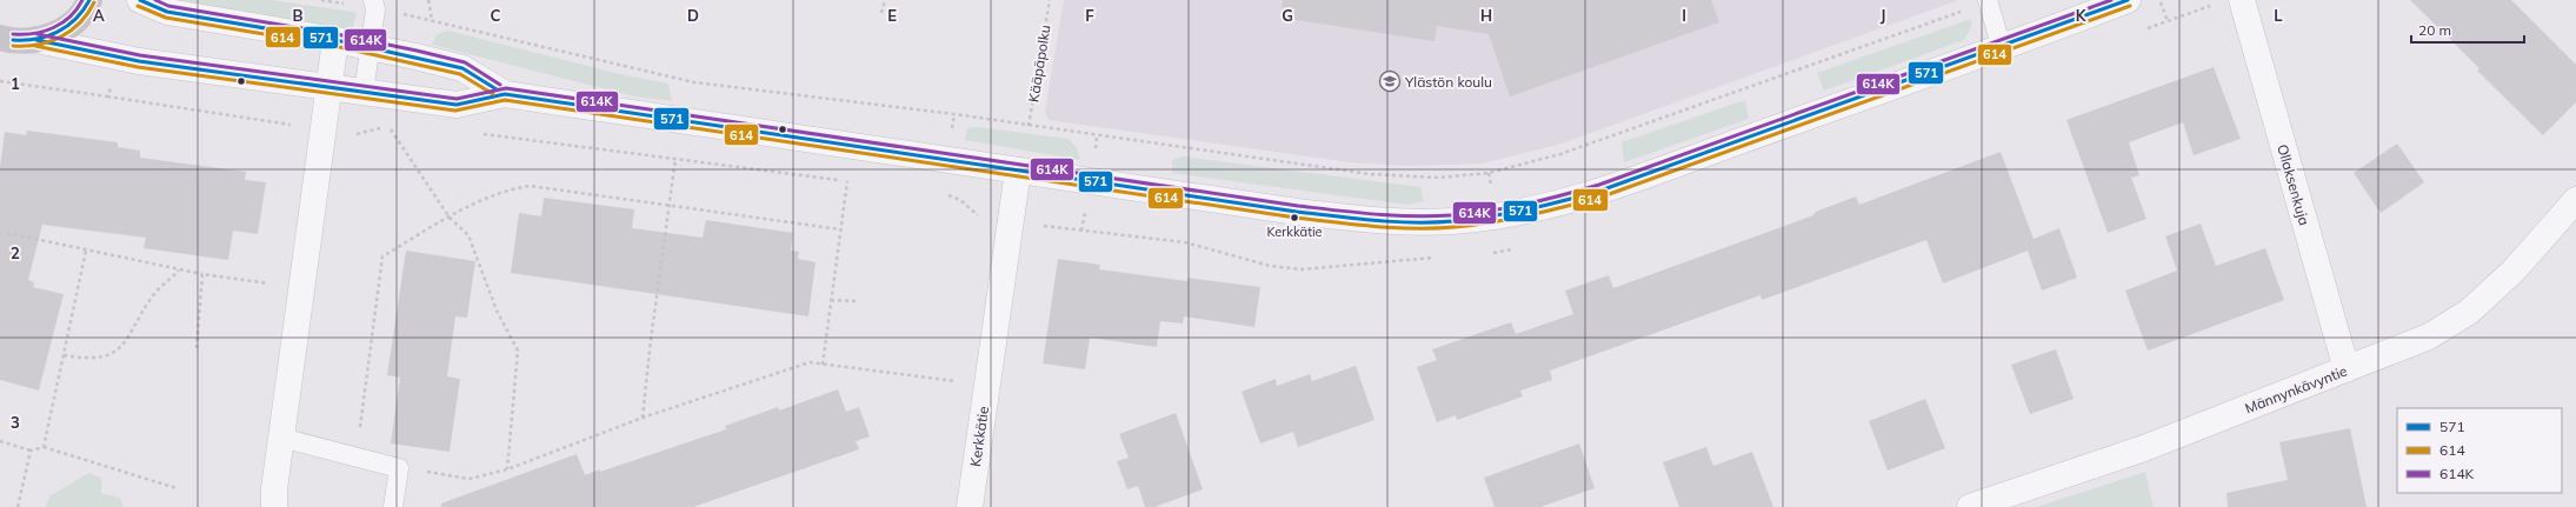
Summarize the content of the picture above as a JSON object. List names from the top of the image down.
{
  "streets": {
    "street": ["Ollaksenkuja", "Männynkävyntie", "Kerkkätie"],
    "path": ["Kääpäpolku"]
  },
  "crossings": [
    ["Ollaksenkuja", "Männynkävyntie"]
  ],
  "places": {
    "school or university": ["Ylästön koulu"],
    "other": ["Kerkkätie"]
  },
  "lines": ["transit line 571", "transit line 614K", "transit line 614"],
  "legend": ["571", "614", "614K"],
  "scale_bar": "20 m",
  "grid": {
    "columns": [
      "A",
      "B",
      "C",
      "D",
      "E",
      "F",
      "G",
      "H",
      "I",
      "J",
      "K",
      "L"
    ],
    "rows": ["1", "2", "3"]
  }
}
